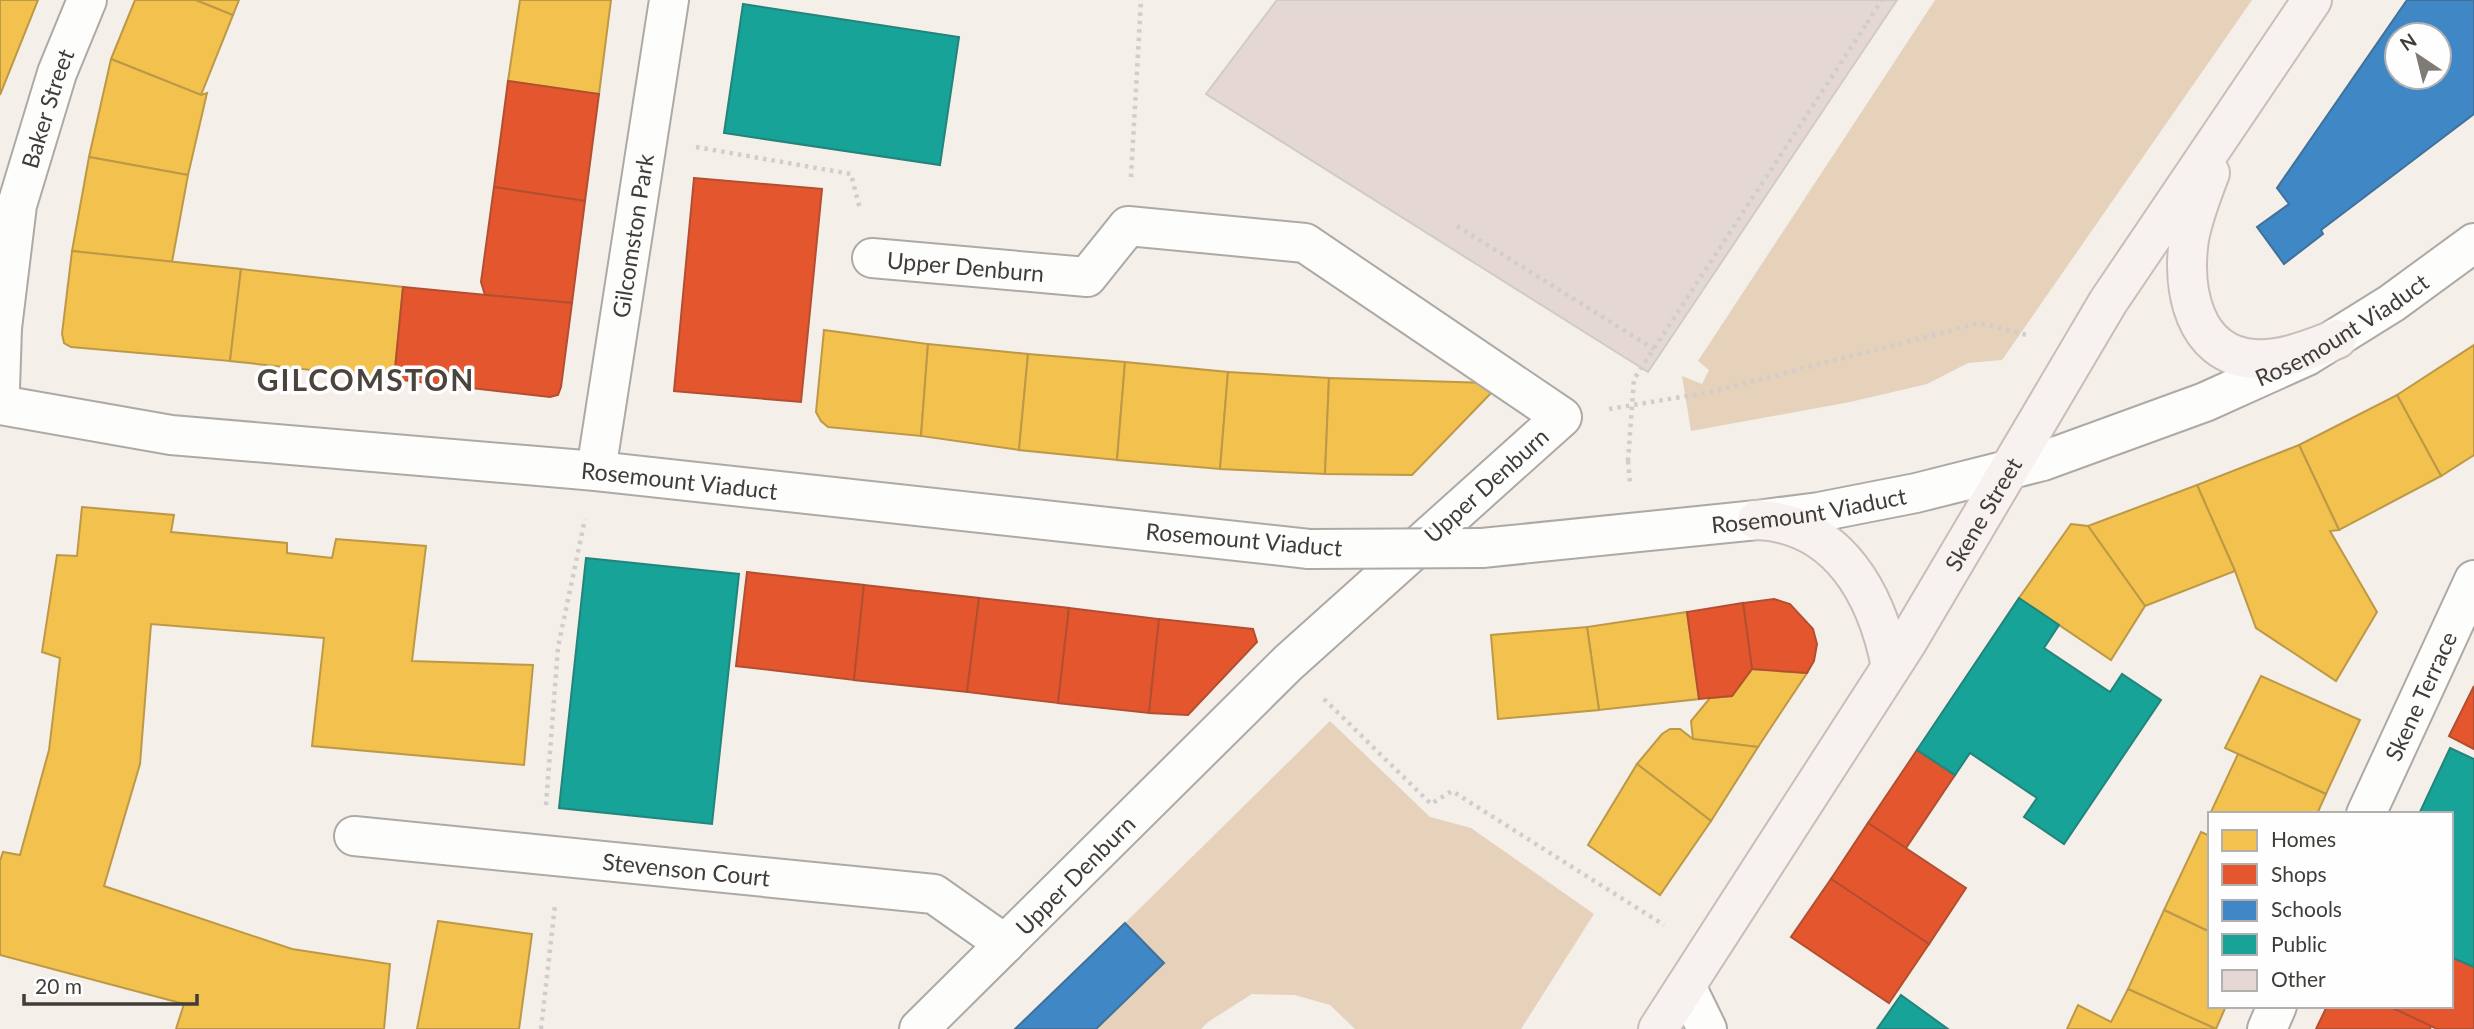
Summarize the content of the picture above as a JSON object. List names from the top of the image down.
{
  "streets": {
    "main road": ["Skene Street"],
    "street": [
      "Baker Street",
      "Gilcomston Park",
      "Upper Denburn",
      "Rosemount Viaduct",
      "Skene Terrace",
      "Stevenson Court"
    ]
  },
  "crossings": [
    ["Gilcomston Park", "Rosemount Viaduct"],
    ["Upper Denburn", "Stevenson Court"],
    ["Rosemount Viaduct", "Skene Street"]
  ],
  "districts": ["GILCOMSTON"],
  "legend": [
    "Homes",
    "Shops",
    "Schools",
    "Public",
    "Other"
  ],
  "scale_bar": "20 m",
  "north": "top left"
}
